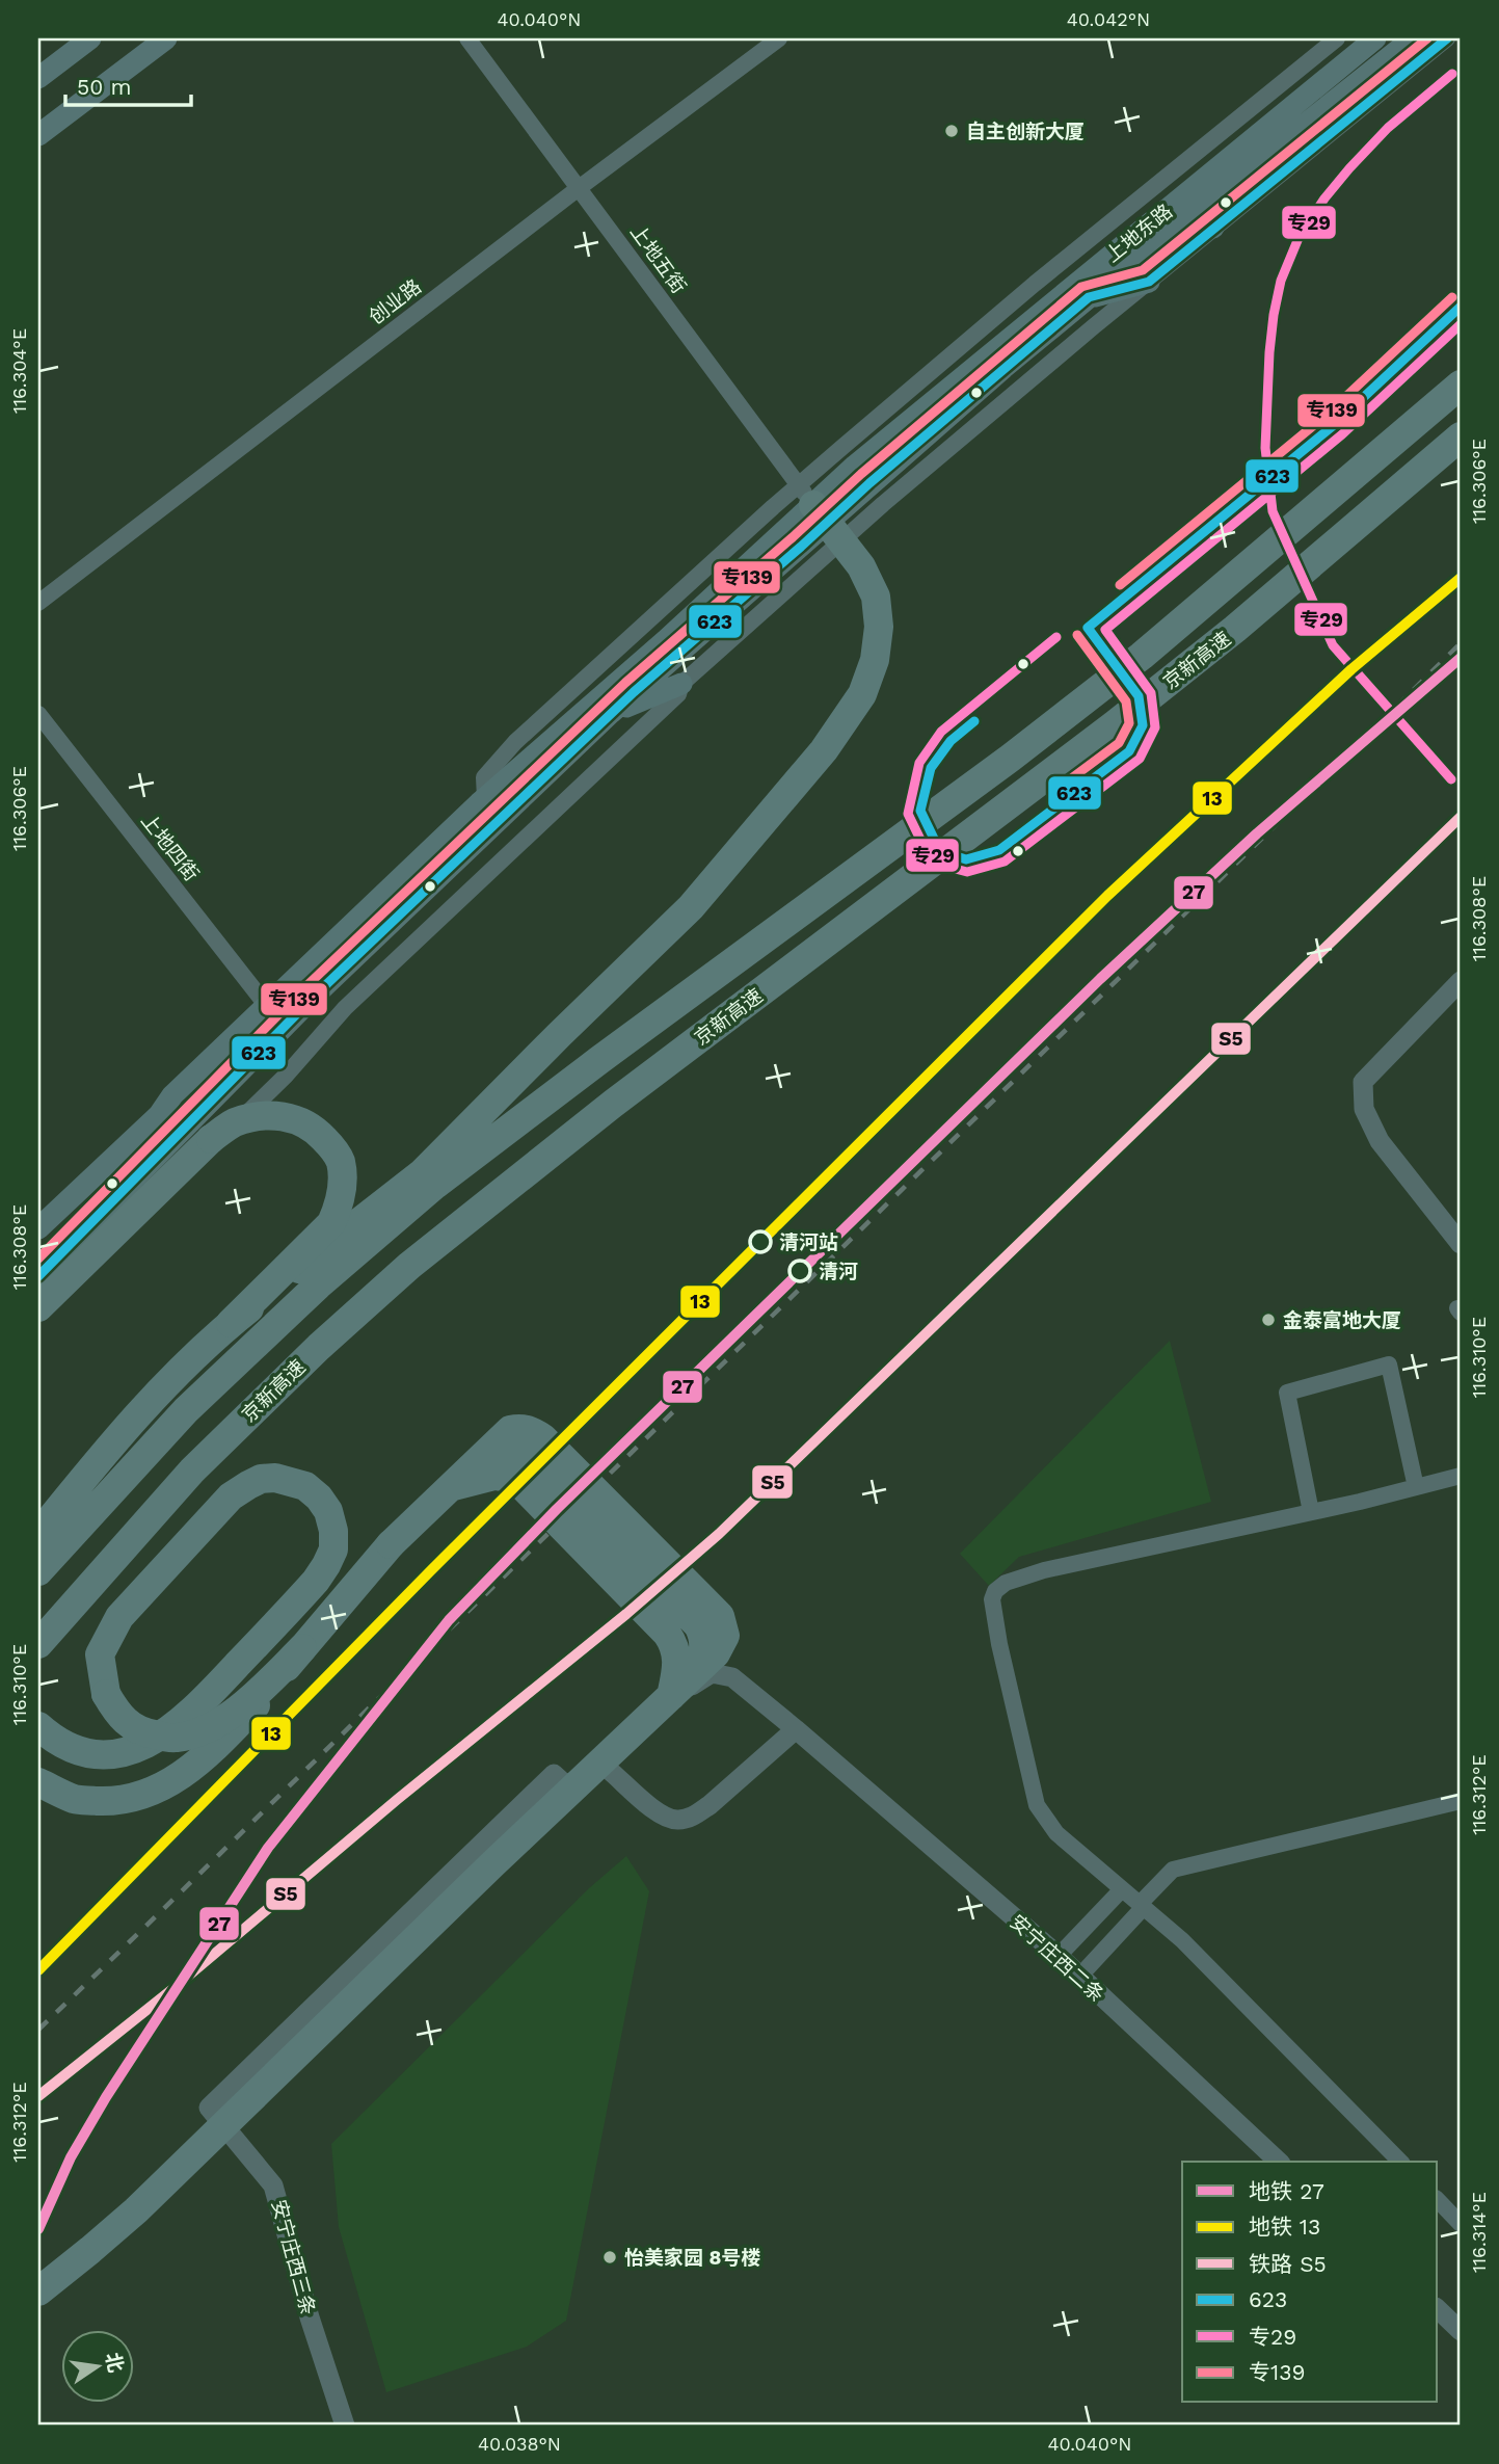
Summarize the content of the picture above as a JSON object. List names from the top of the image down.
{
  "streets": {
    "highway": ["京新高速"],
    "main road": ["上地东路"],
    "street": [
      "上地五街",
      "创业路",
      "上地四街",
      "安宁庄西二条",
      "安宁庄西三条"
    ]
  },
  "crossings": [
    ["上地东路", "上地五街"],
    ["上地东路", "上地四街"],
    ["上地五街", "创业路"],
    ["安宁庄西二条", "安宁庄西三条"]
  ],
  "places": [
    "自主创新大厦",
    "清河站",
    "清河",
    "金泰富地大厦",
    "怡美家园 8号楼"
  ],
  "lines": [
    "transit line 623",
    "transit line 专139",
    "transit line 专29",
    "metro line 13",
    "metro line 27",
    "rail line S5"
  ],
  "legend": [
    "地铁 27",
    "地铁 13",
    "铁路 S5",
    "623",
    "专29",
    "专139"
  ],
  "scale_bar": "50 m",
  "north": "right",
  "coordinates": [
    "40.040°N",
    "40.042°N",
    "116.304°E",
    "116.306°E",
    "116.308°E",
    "116.310°E",
    "116.312°E",
    "116.314°E",
    "40.038°N"
  ]
}
